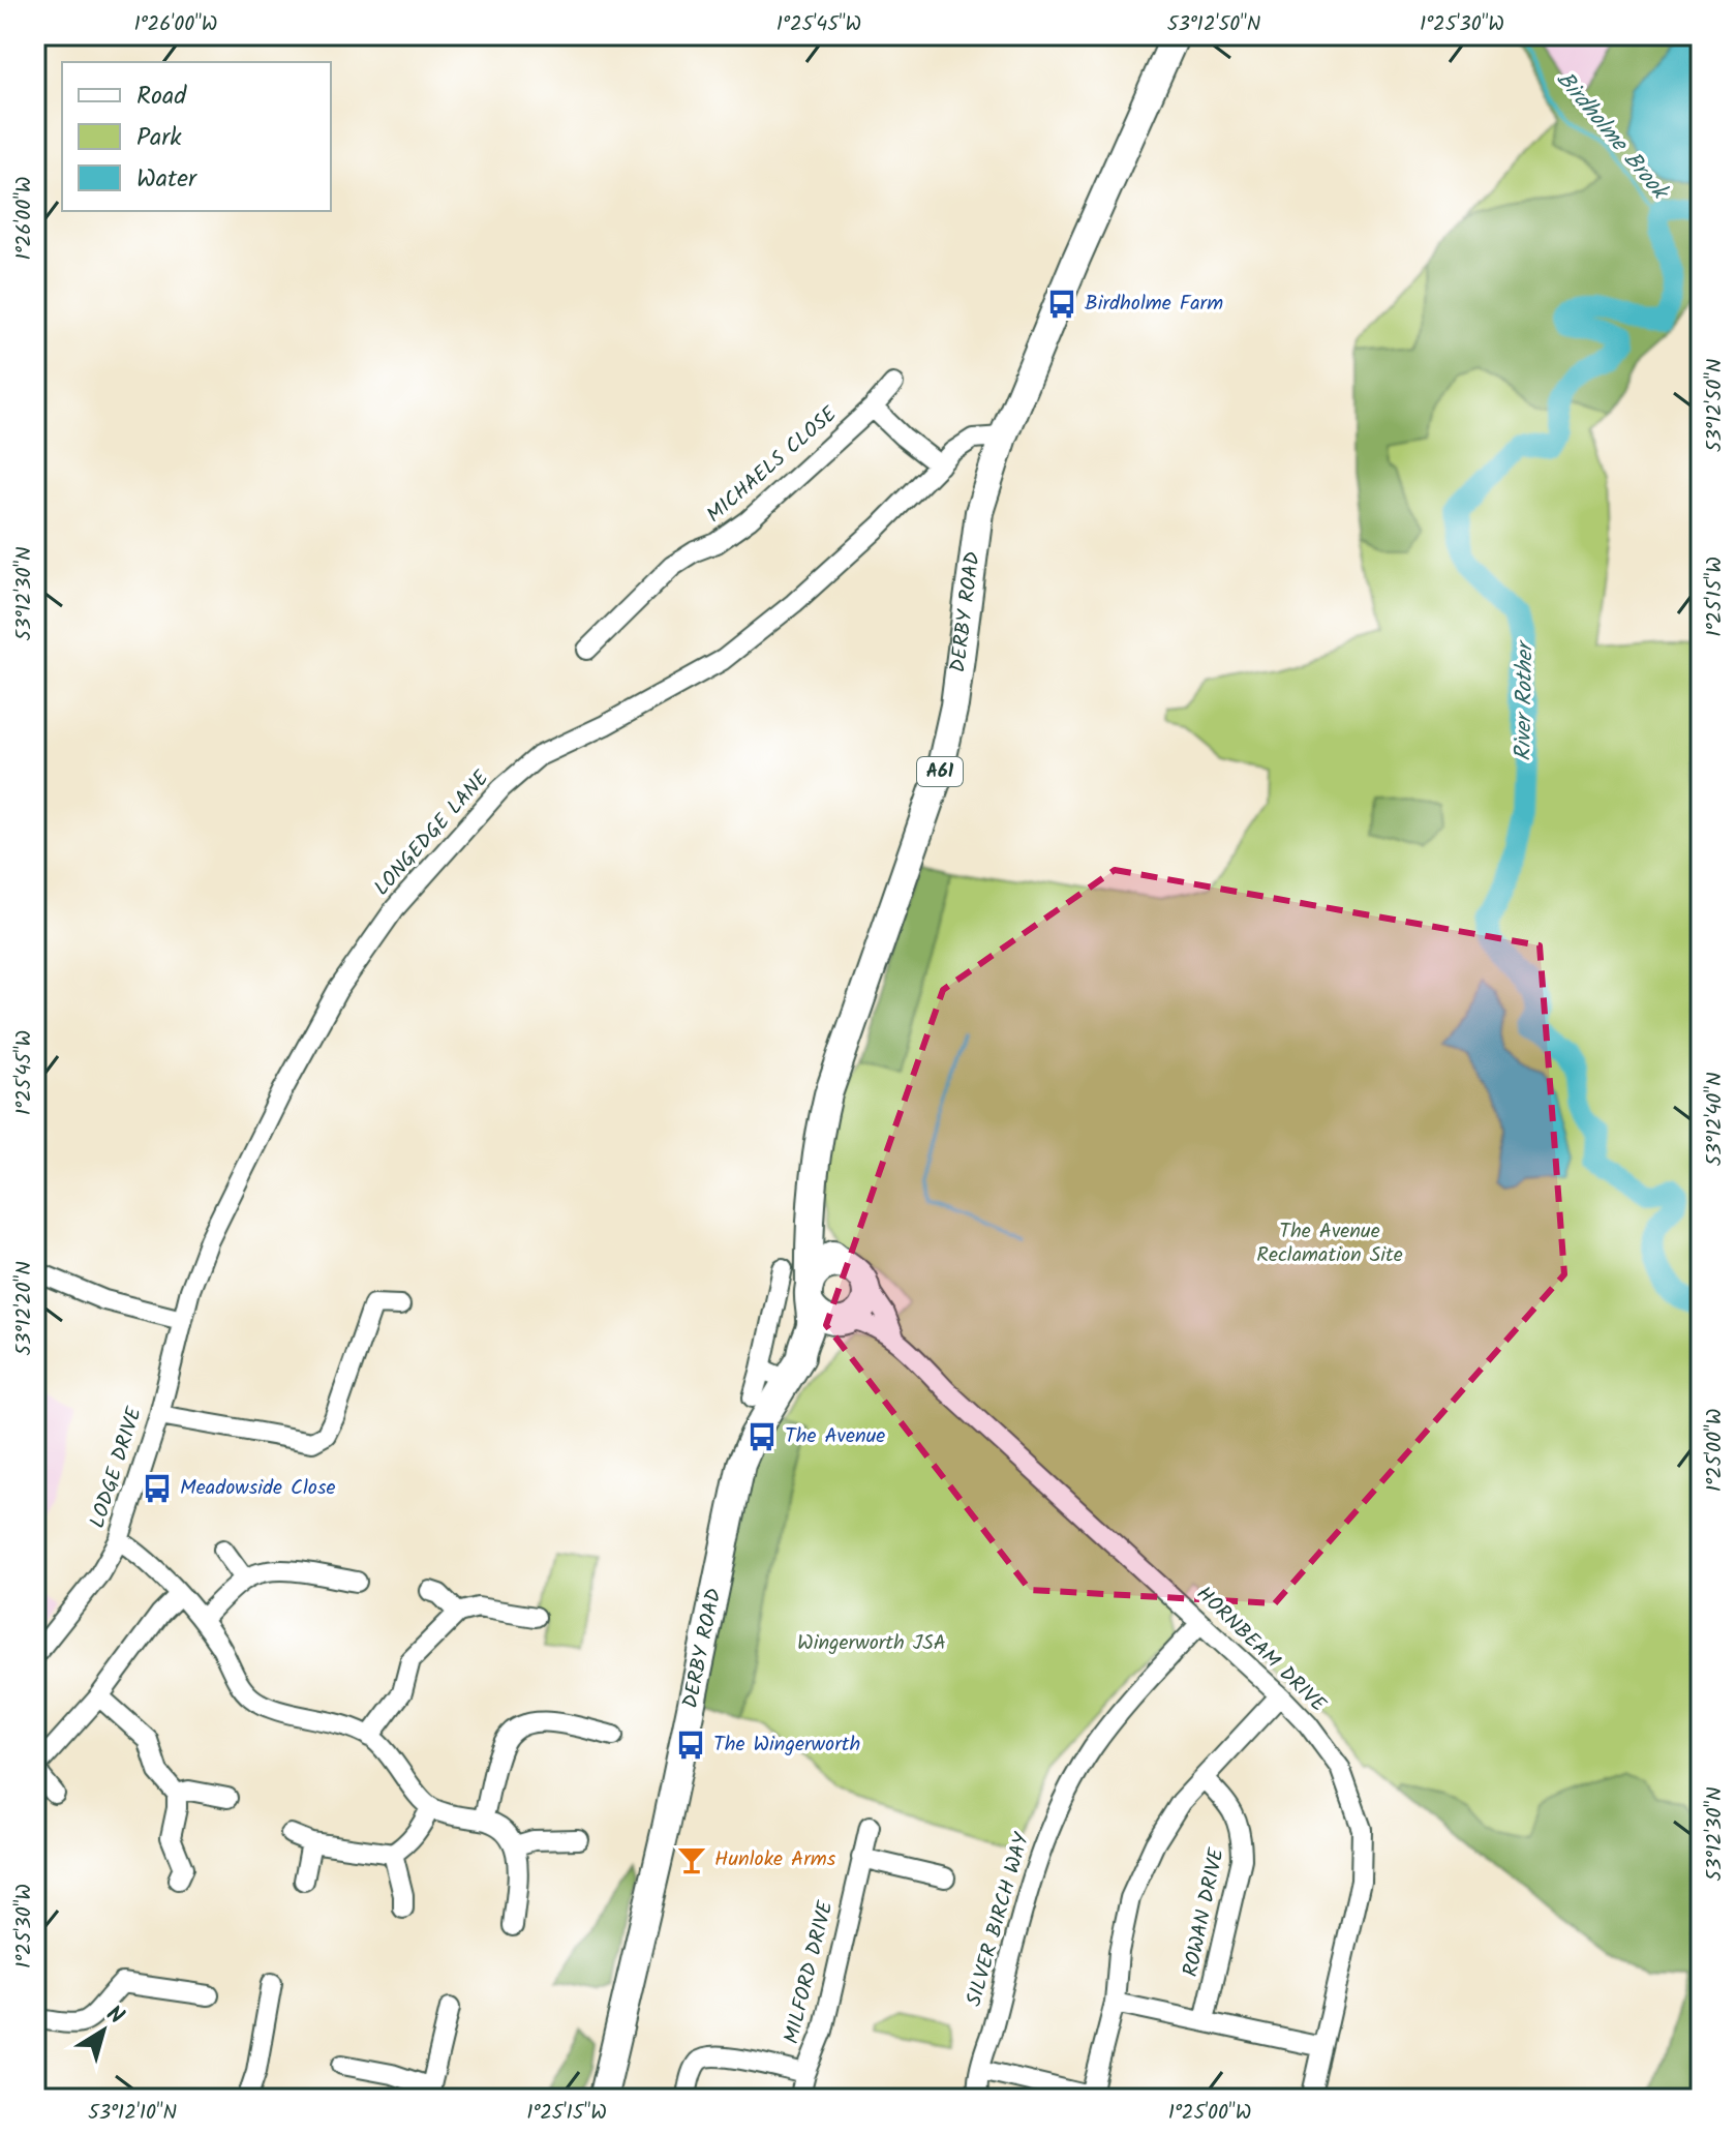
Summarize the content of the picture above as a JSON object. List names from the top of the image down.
{
  "streets": {
    "highway": ["DERBY ROAD", "A61"],
    "street": [
      "MICHAELS CLOSE",
      "LONGEDGE LANE",
      "LODGE DRIVE",
      "HORNBEAM DRIVE",
      "ROWAN DRIVE",
      "SILVER BIRCH WAY",
      "MILFORD DRIVE"
    ]
  },
  "crossings": [
    ["DERBY ROAD", "LONGEDGE LANE"],
    ["DERBY ROAD", "HORNBEAM DRIVE"],
    ["LONGEDGE LANE", "LODGE DRIVE"],
    ["HORNBEAM DRIVE", "SILVER BIRCH WAY"]
  ],
  "water": ["Birdholme Brook", "River Rother"],
  "parks": ["The Avenue Reclamation Site", "Wingerworth JSA"],
  "places": {
    "bus stop": [
      "Birdholme Farm",
      "The Avenue",
      "Meadowside Close",
      "The Wingerworth"
    ],
    "bar": ["Hunloke Arms"]
  },
  "legend": ["Road", "Park", "Water"],
  "north": "top right",
  "coordinates": [
    "1°26'00\"W",
    "1°25'45\"W",
    "53°12'50\"N",
    "1°25'30\"W",
    "53°12'30\"N",
    "1°25'15\"W",
    "53°12'40\"N",
    "53°12'20\"N",
    "1°25'00\"W",
    "53°12'10\"N"
  ]
}
